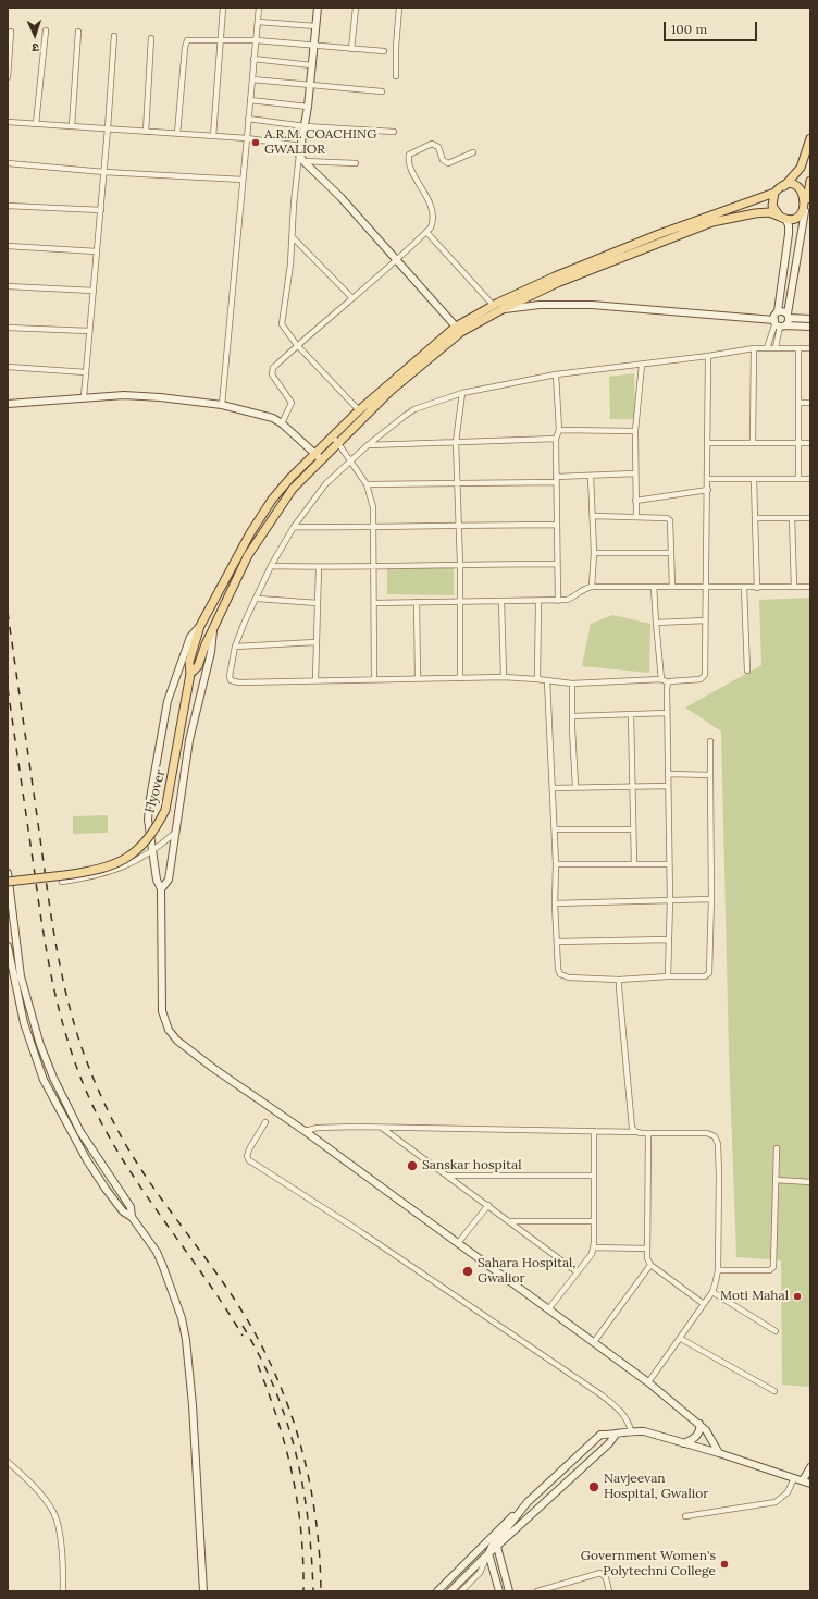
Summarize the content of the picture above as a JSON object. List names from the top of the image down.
{
  "streets": {
    "main road": ["Flyover"]
  },
  "places": [
    "A.R.M. COACHING GWALIOR",
    "Sanskar hospital",
    "Sahara Hospital, Gwalior",
    "Moti Mahal",
    "Navjeevan Hospital, Gwalior",
    "Government Women's Polytechni College"
  ],
  "scale_bar": "100 m",
  "north": "bottom"
}
